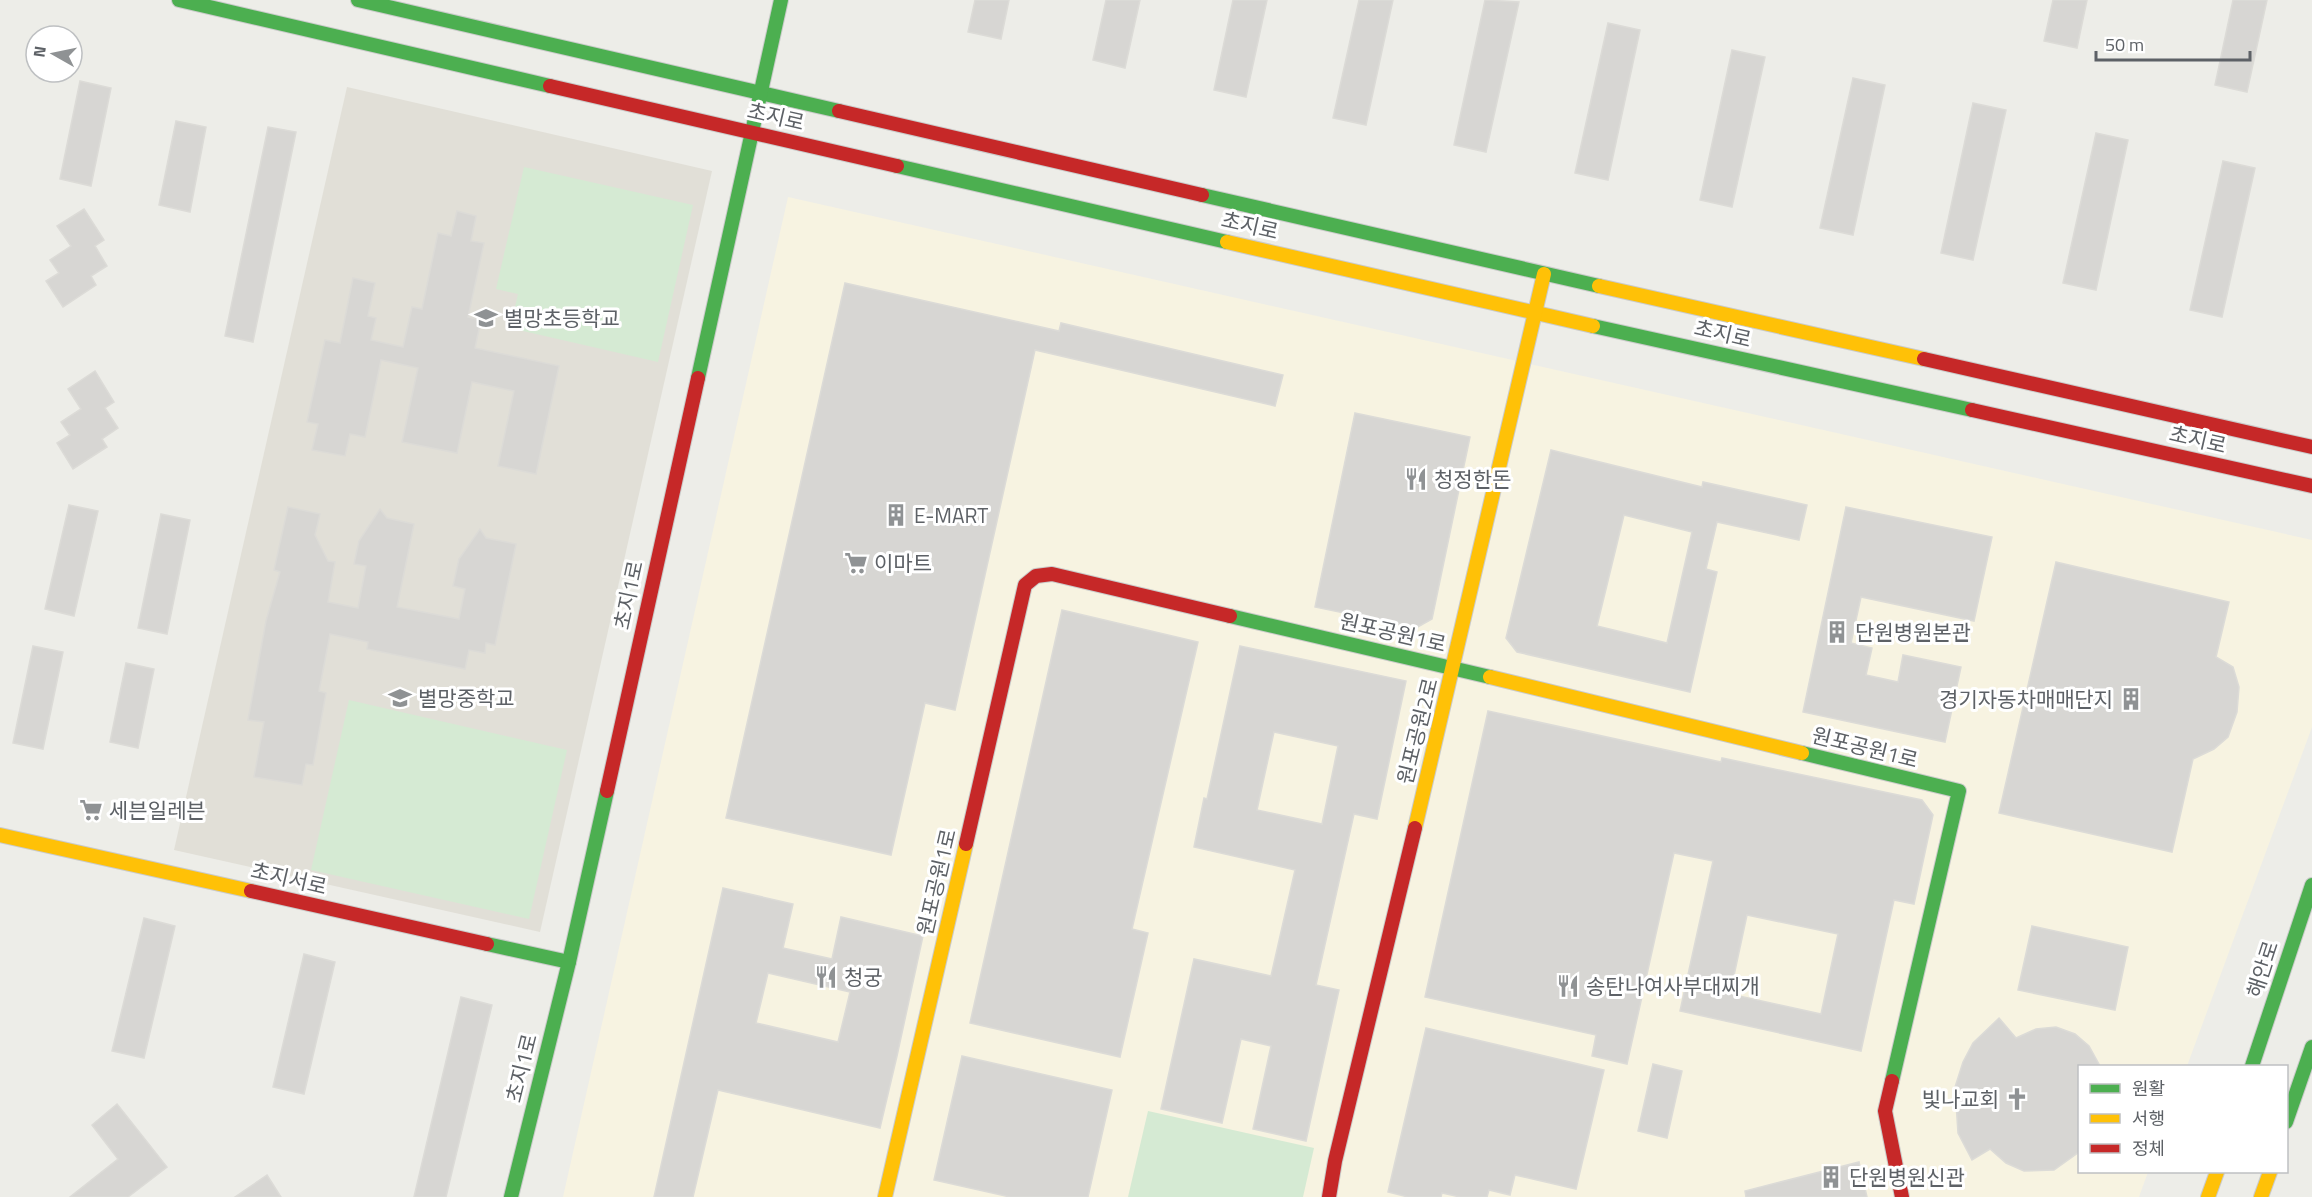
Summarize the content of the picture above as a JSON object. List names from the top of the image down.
{
  "streets": {
    "street": [
      "초지로",
      "초지1로",
      "원포공원1로",
      "원포공원2로",
      "초지서로",
      "해안로"
    ]
  },
  "crossings": [
    ["초지로", "초지1로"],
    ["초지로", "원포공원2로"],
    ["초지1로", "초지서로"],
    ["원포공원1로", "원포공원2로"]
  ],
  "places": {
    "school or university": ["별망초등학교", "별망중학교"],
    "restaurant": ["청정한돈", "청궁", "송탄나여사부대찌개"],
    "building": [
      "E-MART",
      "단원병원본관",
      "경기자동차매매단지",
      "단원병원신관"
    ],
    "supermarket": ["이마트", "세븐일레븐"],
    "church": ["빛나교회"]
  },
  "legend": ["원활", "서행", "정체"],
  "scale_bar": "50 m",
  "north": "left"
}
